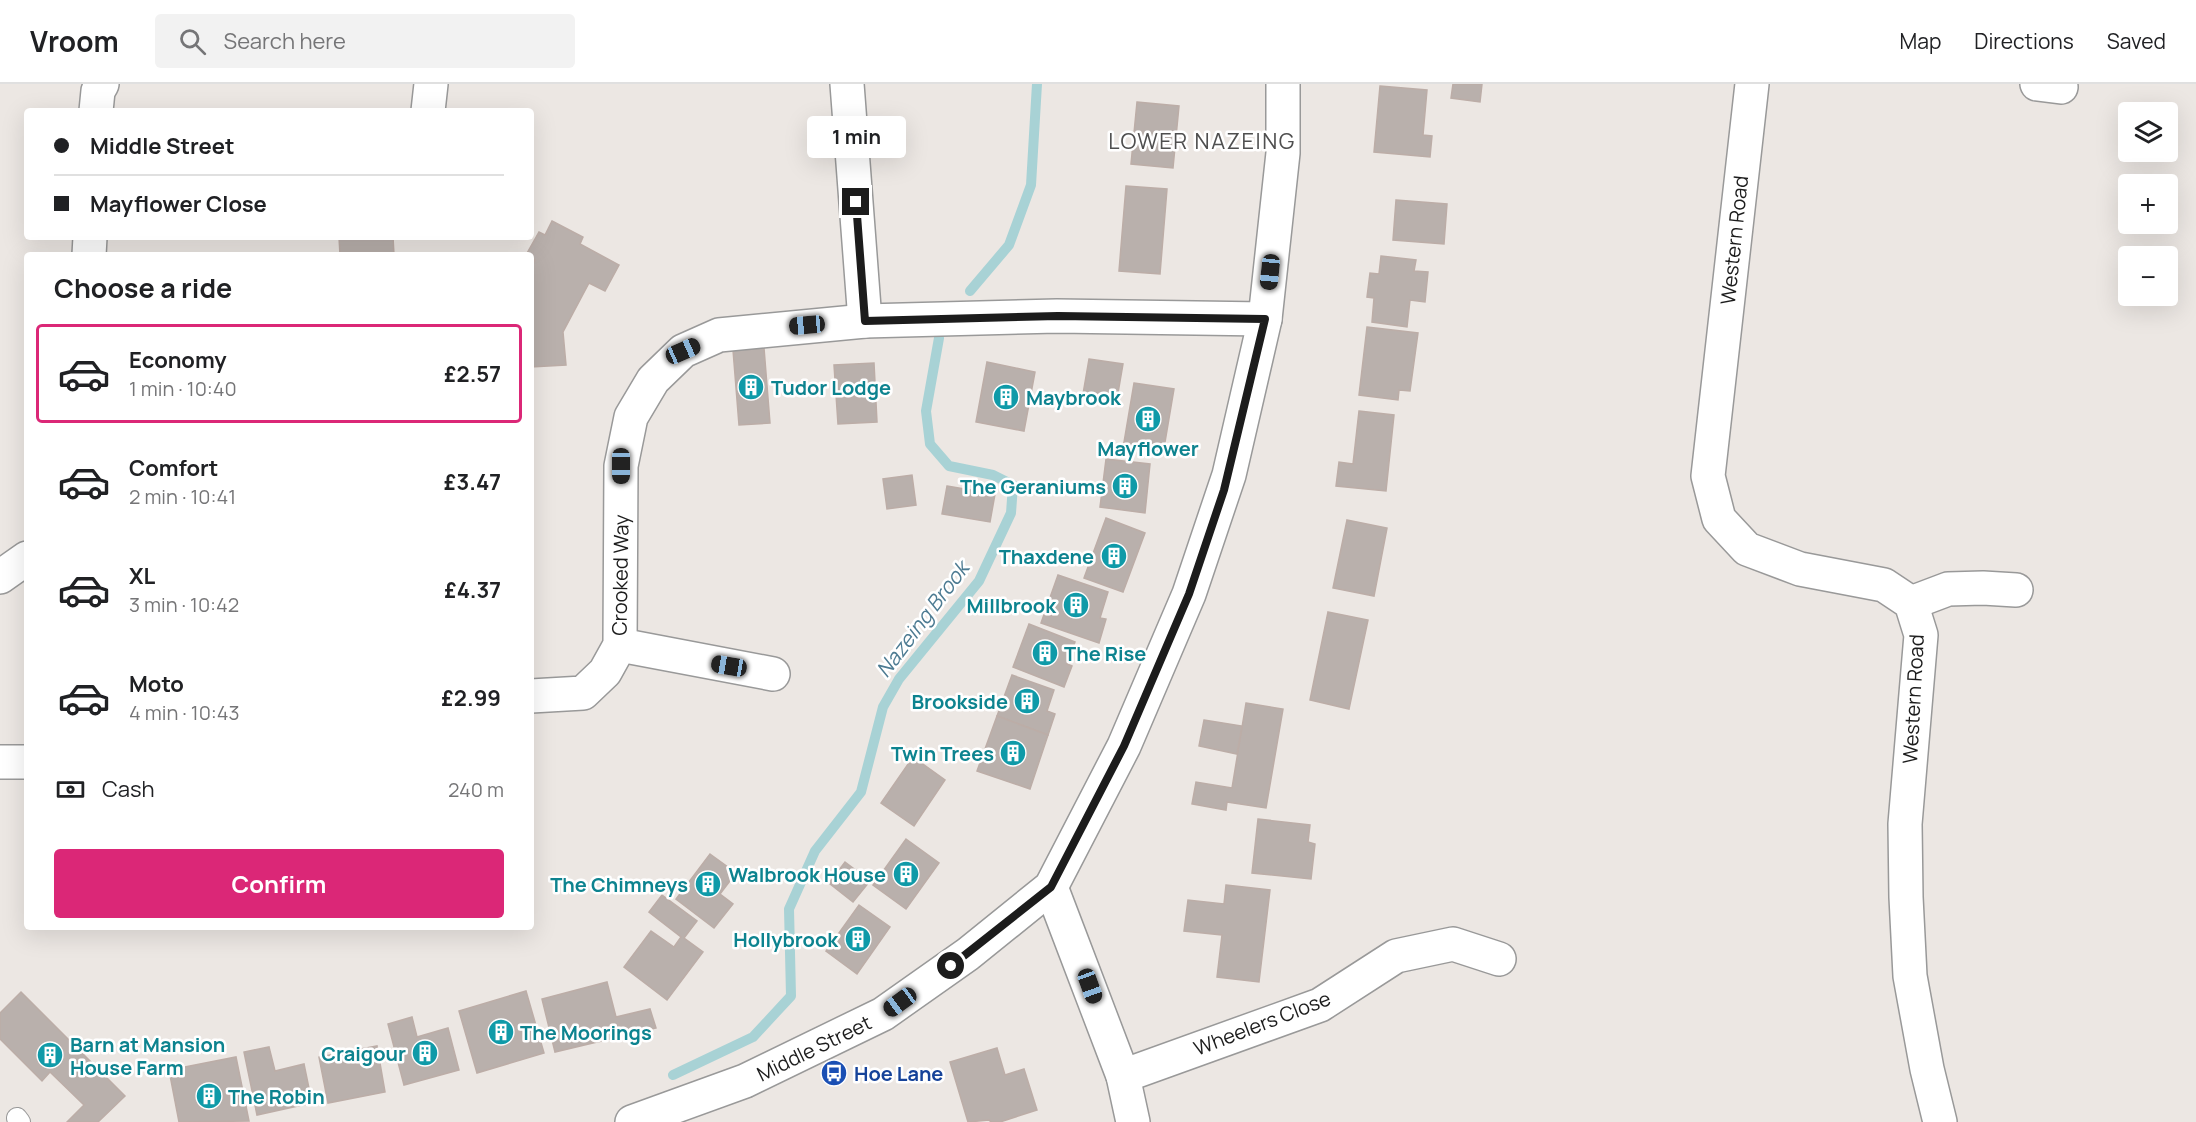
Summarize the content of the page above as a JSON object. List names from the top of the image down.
{
  "streets": {
    "street": [
      "Western Road",
      "Crooked Way",
      "Wheelers Close",
      "Middle Street"
    ]
  },
  "crossings": [
    ["Crooked Way", "Middle Street"]
  ],
  "districts": ["LOWER NAZEING"],
  "water": ["Nazeing Brook"],
  "places": {
    "building": [
      "Tudor Lodge",
      "Maybrook",
      "Mayflower",
      "The Geraniums",
      "Thaxdene",
      "Millbrook",
      "The Rise",
      "Brookside",
      "Twin Trees",
      "Walbrook House",
      "The Chimneys",
      "Hollybrook",
      "The Moorings",
      "Craigour",
      "Barn at Mansion House Farm",
      "The Robin"
    ],
    "bus stop": ["Hoe Lane"]
  },
  "page": {
    "header": "Vroom",
    "search": "Search here",
    "nav": ["Map", "Directions", "Saved"],
    "map_buttons": ["+", "−"],
    "banner": ["Middle Street", "Mayflower Close"],
    "bubble": "1 min",
    "heading": "Choose a ride",
    "list": [
      {
        "name": "Economy",
        "note": "1 min · 10:40",
        "value": "£2.57"
      },
      {
        "name": "Comfort",
        "note": "2 min · 10:41",
        "value": "£3.47"
      },
      {
        "name": "XL",
        "note": "3 min · 10:42",
        "value": "£4.37"
      },
      {
        "name": "Moto",
        "note": "4 min · 10:43",
        "value": "£2.99"
      }
    ],
    "pay": ["Cash", "240 m"],
    "buttons": "Confirm"
  }
}
